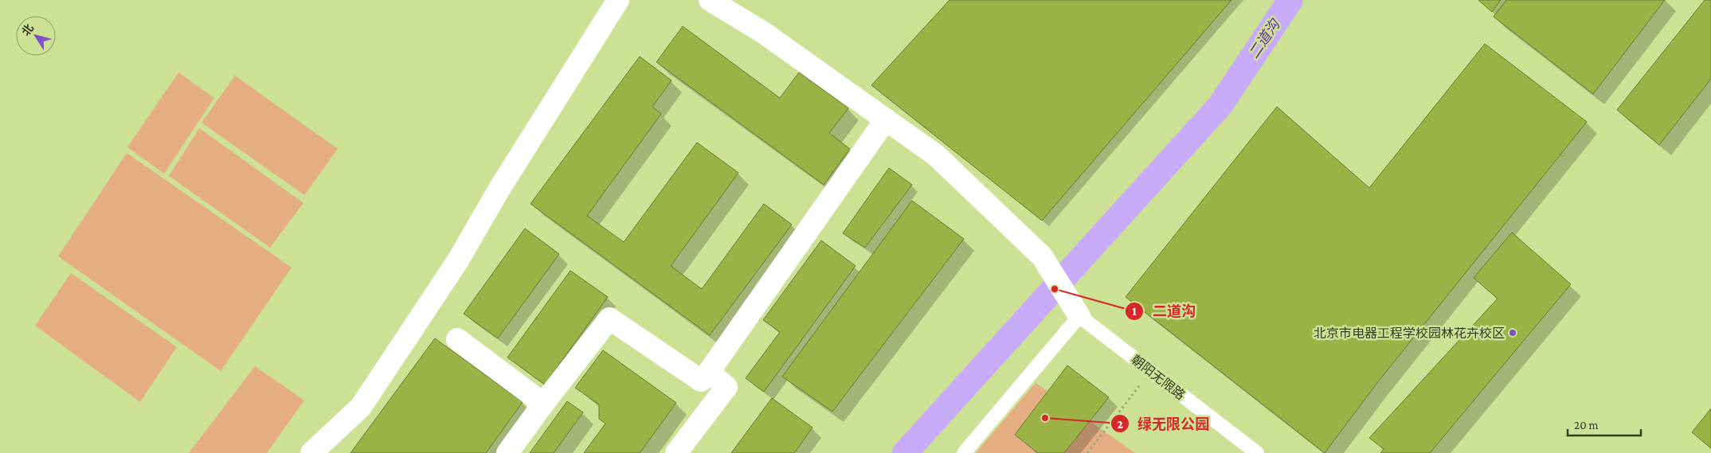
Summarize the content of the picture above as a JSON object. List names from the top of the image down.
{
  "streets": {
    "lane": ["朝阳无限路"]
  },
  "water": ["二道沟"],
  "places": ["二道沟", "北京市电器工程学校园林花卉校区", "绿无限公园"],
  "scale_bar": "20 m",
  "north": "top left"
}
